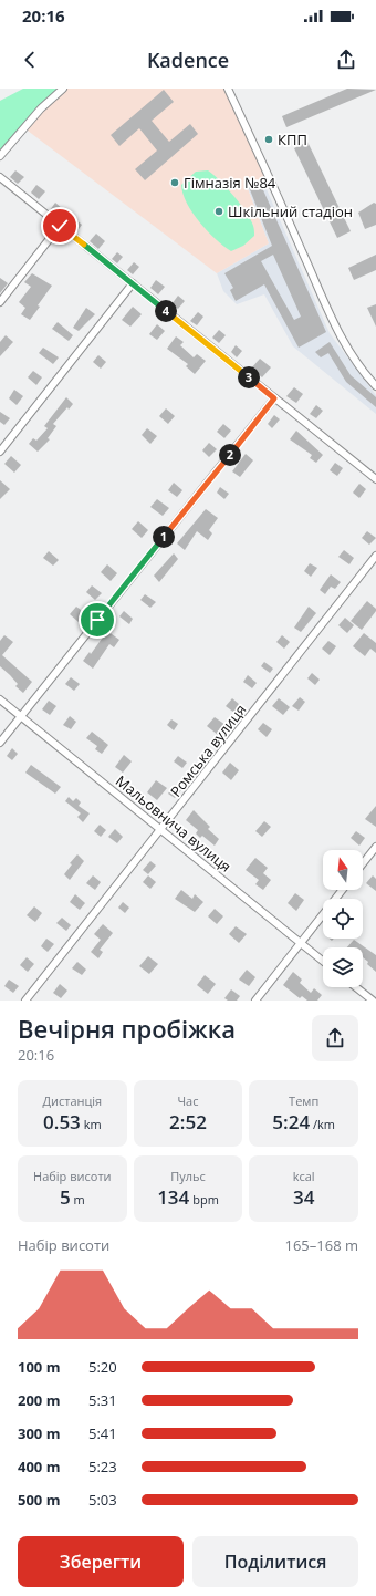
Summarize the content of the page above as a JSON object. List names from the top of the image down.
{
  "streets": {
    "street": ["Ромська вулиця", "Мальовнича вулиця"]
  },
  "crossings": [
    ["Ромська вулиця", "Мальовнича вулиця"]
  ],
  "places": ["КПП", "Гімназія №84", "Шкільний стадіон"],
  "north": "top",
  "page": {
    "status": "20:16",
    "header": "Kadence",
    "pins": [
      "4",
      "3",
      "2",
      "1"
    ],
    "heading": ["Вечірня пробіжка", "20:16"],
    "stats": [
      ["Дистанція", "0.53 km"],
      ["Час", "2:52"],
      ["Темп", "5:24 /km"],
      ["Набір висоти", "5 m"],
      ["Пульс", "134 bpm"],
      ["kcal", "34"]
    ],
    "chart": ["Набір висоти", "165–168 m"],
    "list": [
      {
        "name": "100 m",
        "note": "5:20"
      },
      {
        "name": "200 m",
        "note": "5:31"
      },
      {
        "name": "300 m",
        "note": "5:41"
      },
      {
        "name": "400 m",
        "note": "5:23"
      },
      {
        "name": "500 m",
        "note": "5:03"
      }
    ],
    "buttons": ["Зберегти", "Поділитися"]
  }
}
